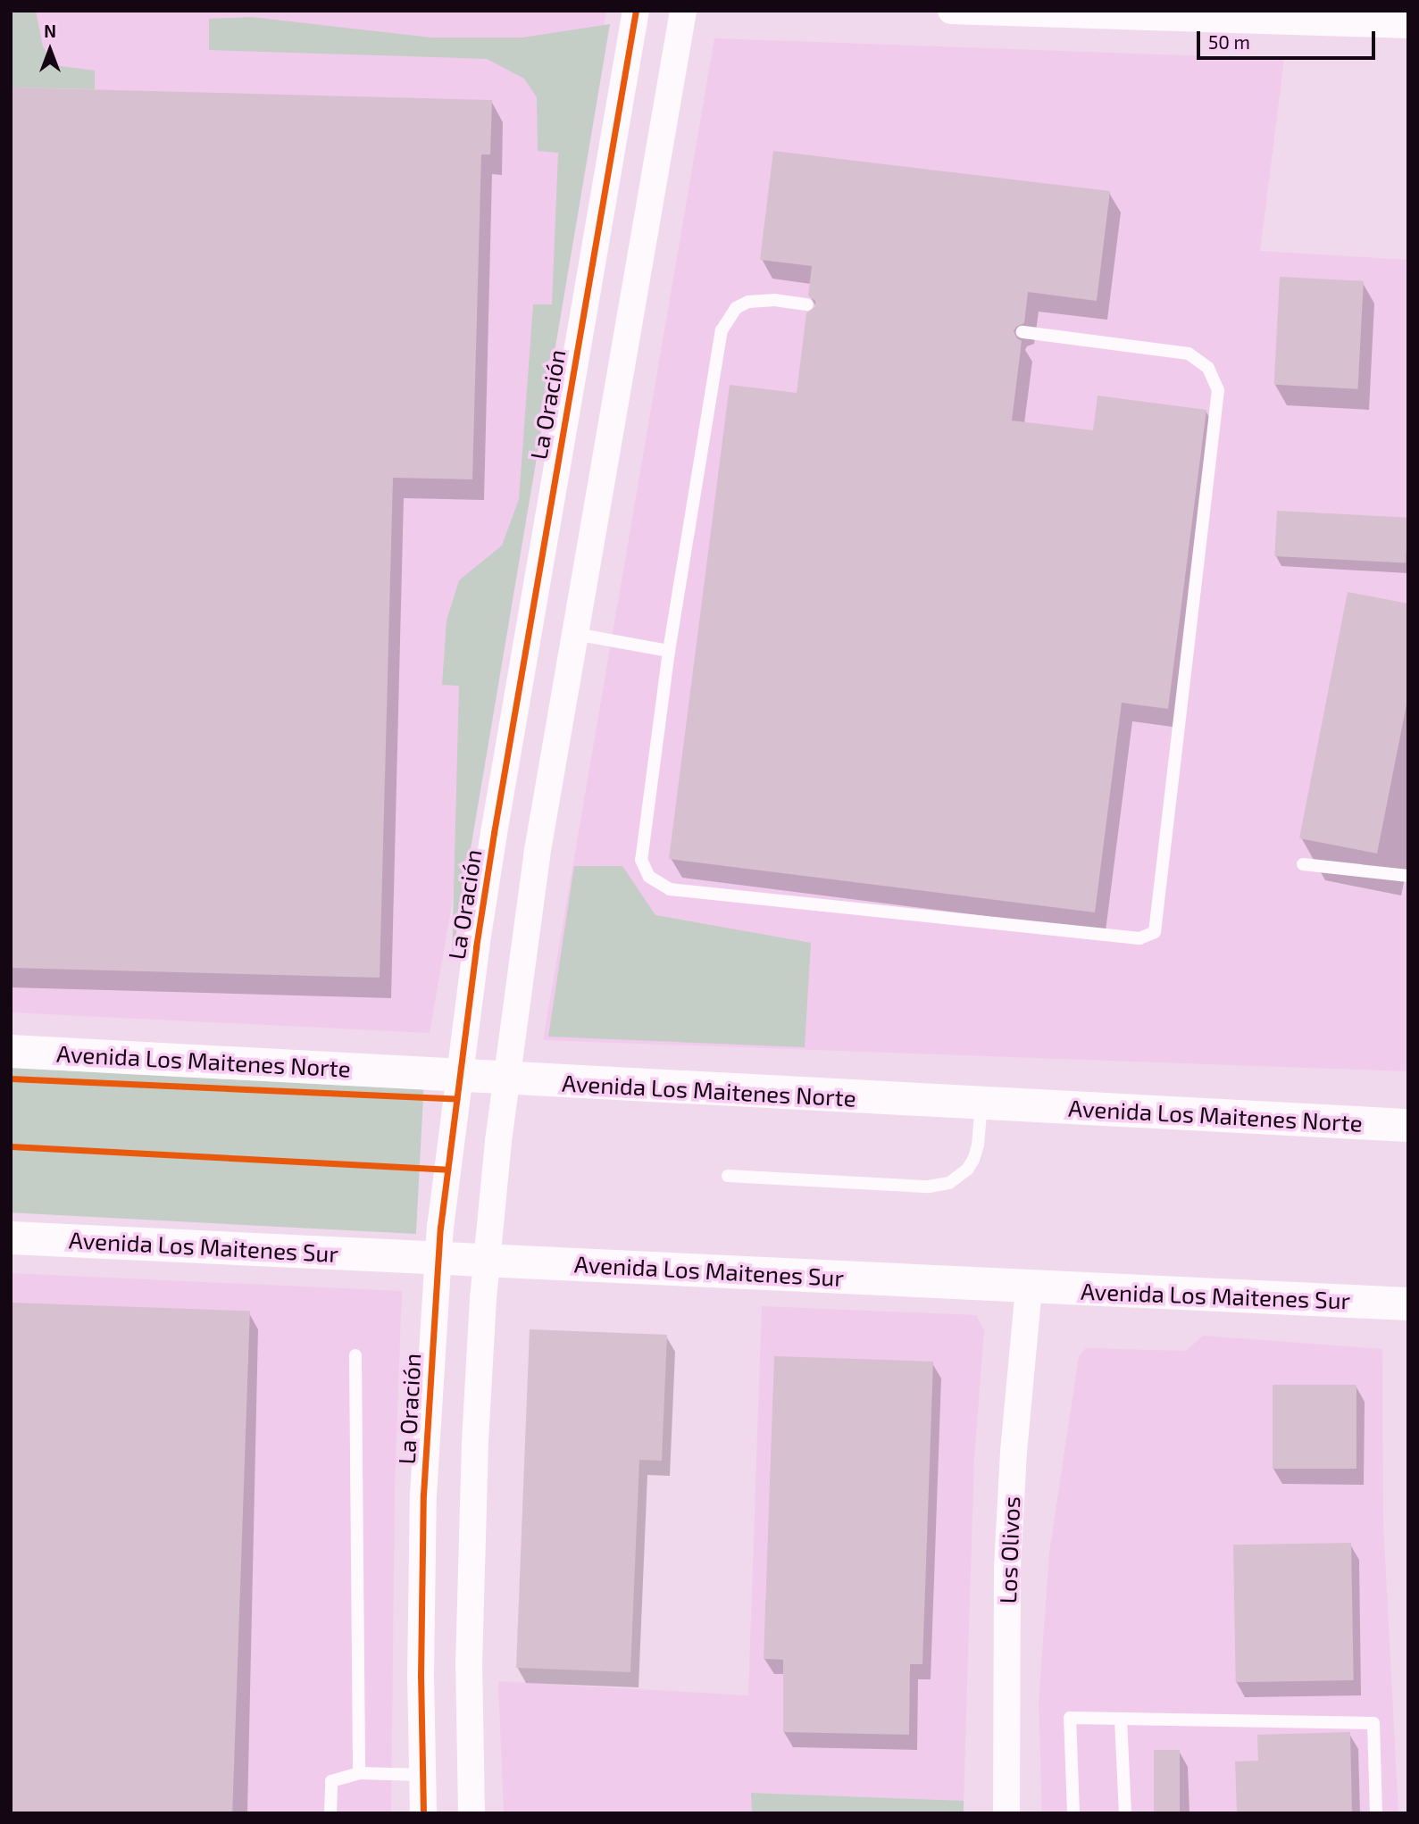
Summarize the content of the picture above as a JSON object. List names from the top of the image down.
{
  "streets": {
    "street": [
      "La Oración",
      "Avenida Los Maitenes Norte",
      "Avenida Los Maitenes Sur",
      "Los Olivos"
    ]
  },
  "crossings": [
    ["La Oración", "Avenida Los Maitenes Norte"],
    ["La Oración", "Avenida Los Maitenes Sur"],
    ["Avenida Los Maitenes Sur", "Los Olivos"]
  ],
  "scale_bar": "50 m",
  "north": "top"
}
